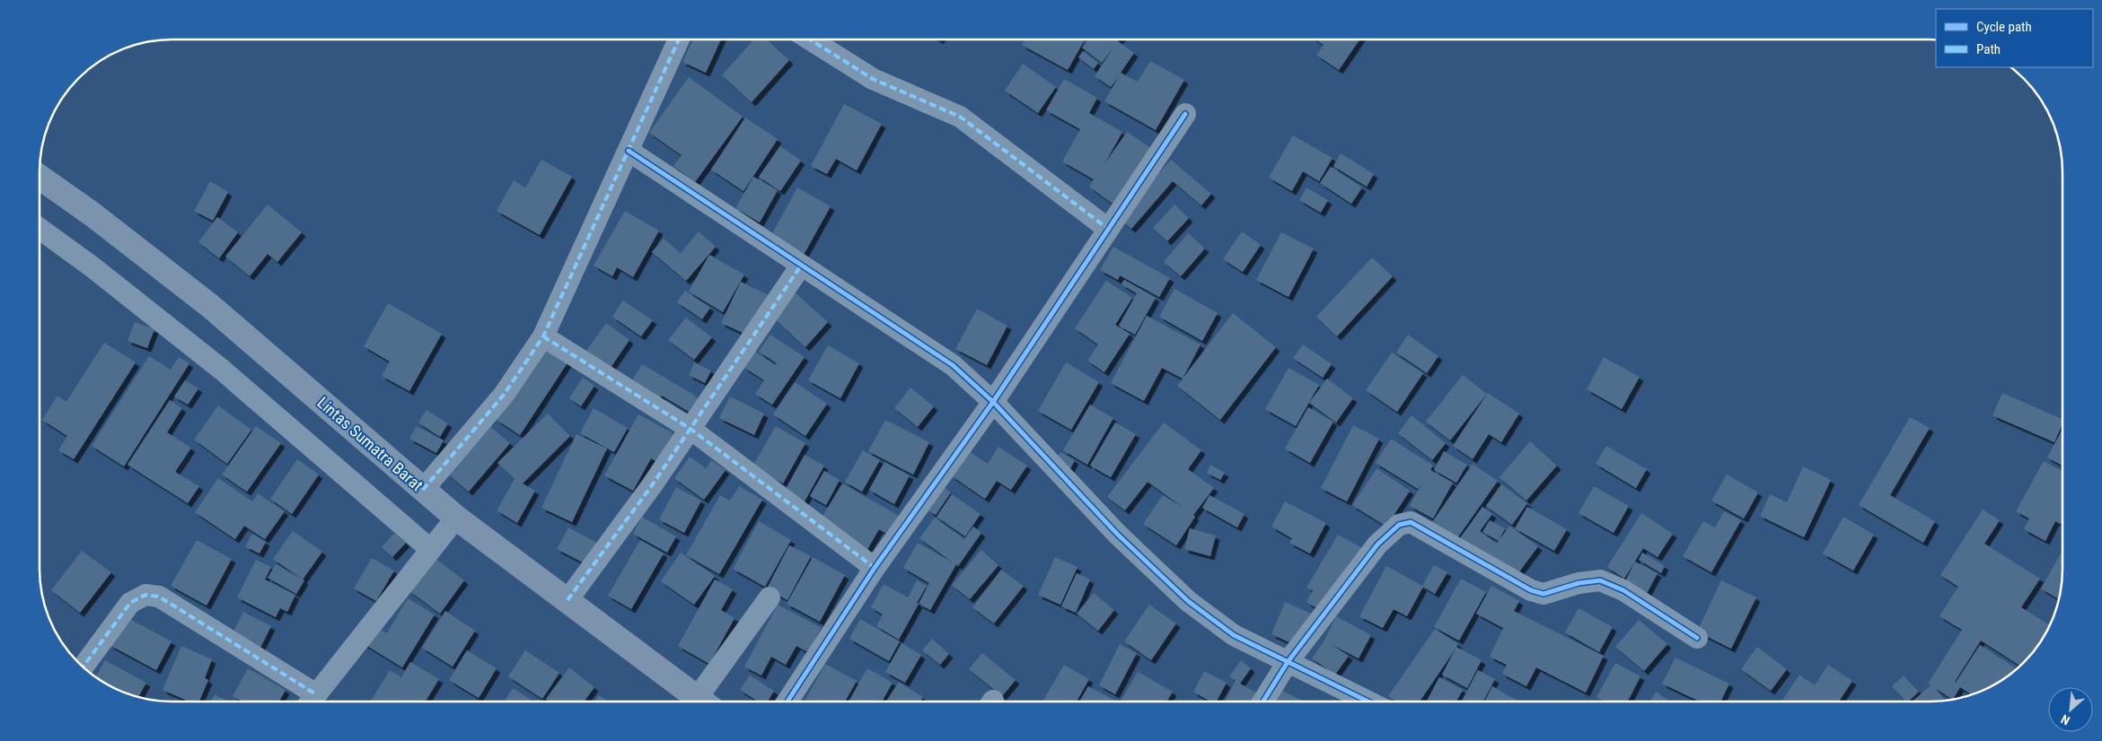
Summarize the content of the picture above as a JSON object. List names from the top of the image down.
{
  "streets": {
    "highway": ["Lintas Sumatra Barat"]
  },
  "legend": ["Cycle path", "Path"],
  "north": "bottom left"
}
